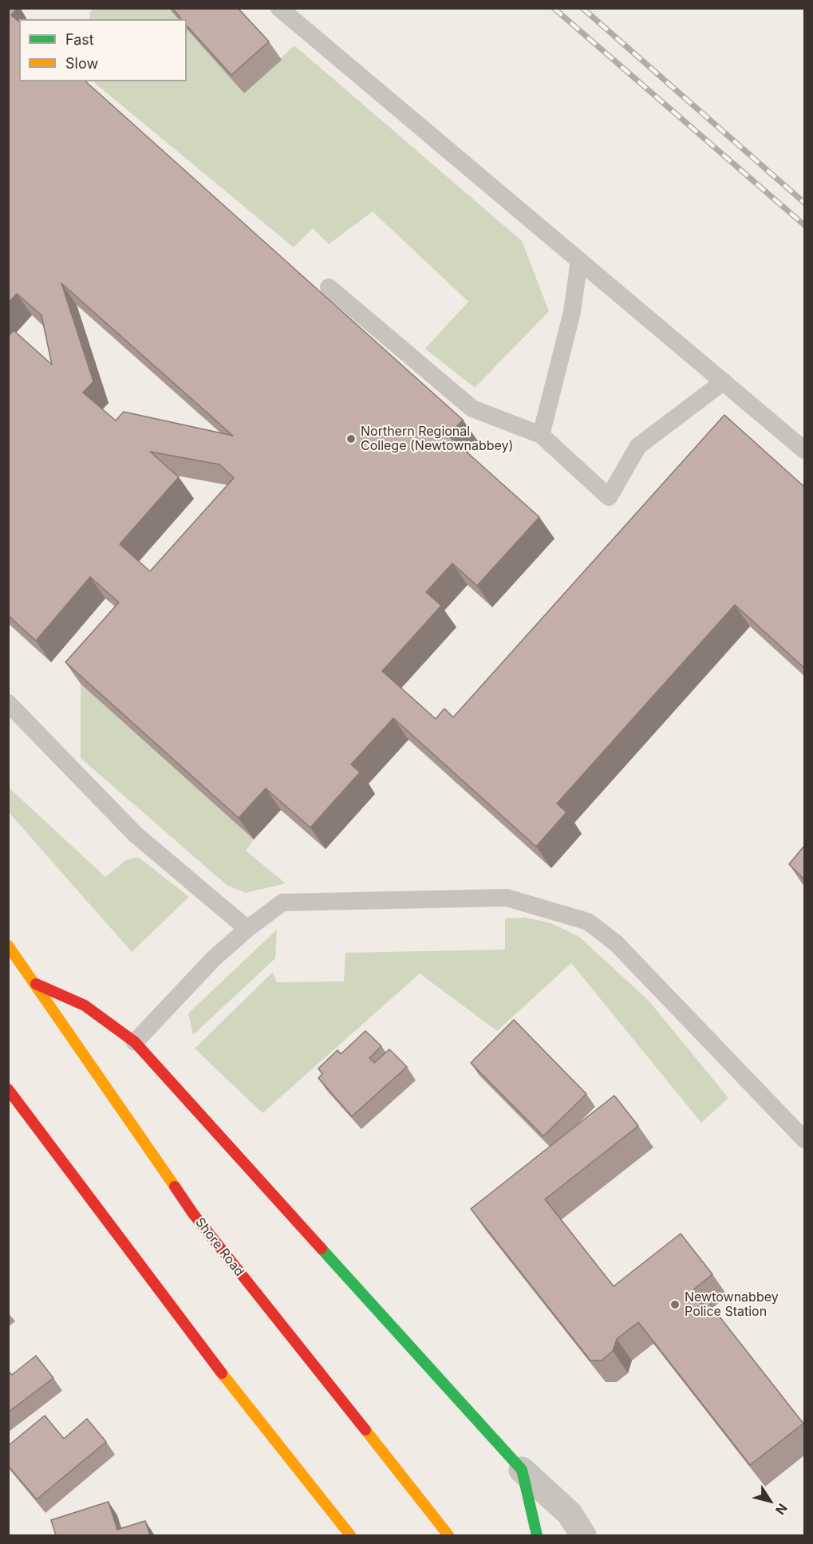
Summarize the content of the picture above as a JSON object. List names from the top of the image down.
{
  "streets": {
    "main road": ["Shore Road"]
  },
  "places": ["Northern Regional College (Newtownabbey)", "Newtownabbey Police Station"],
  "legend": ["Fast", "Slow"],
  "north": "bottom right"
}
